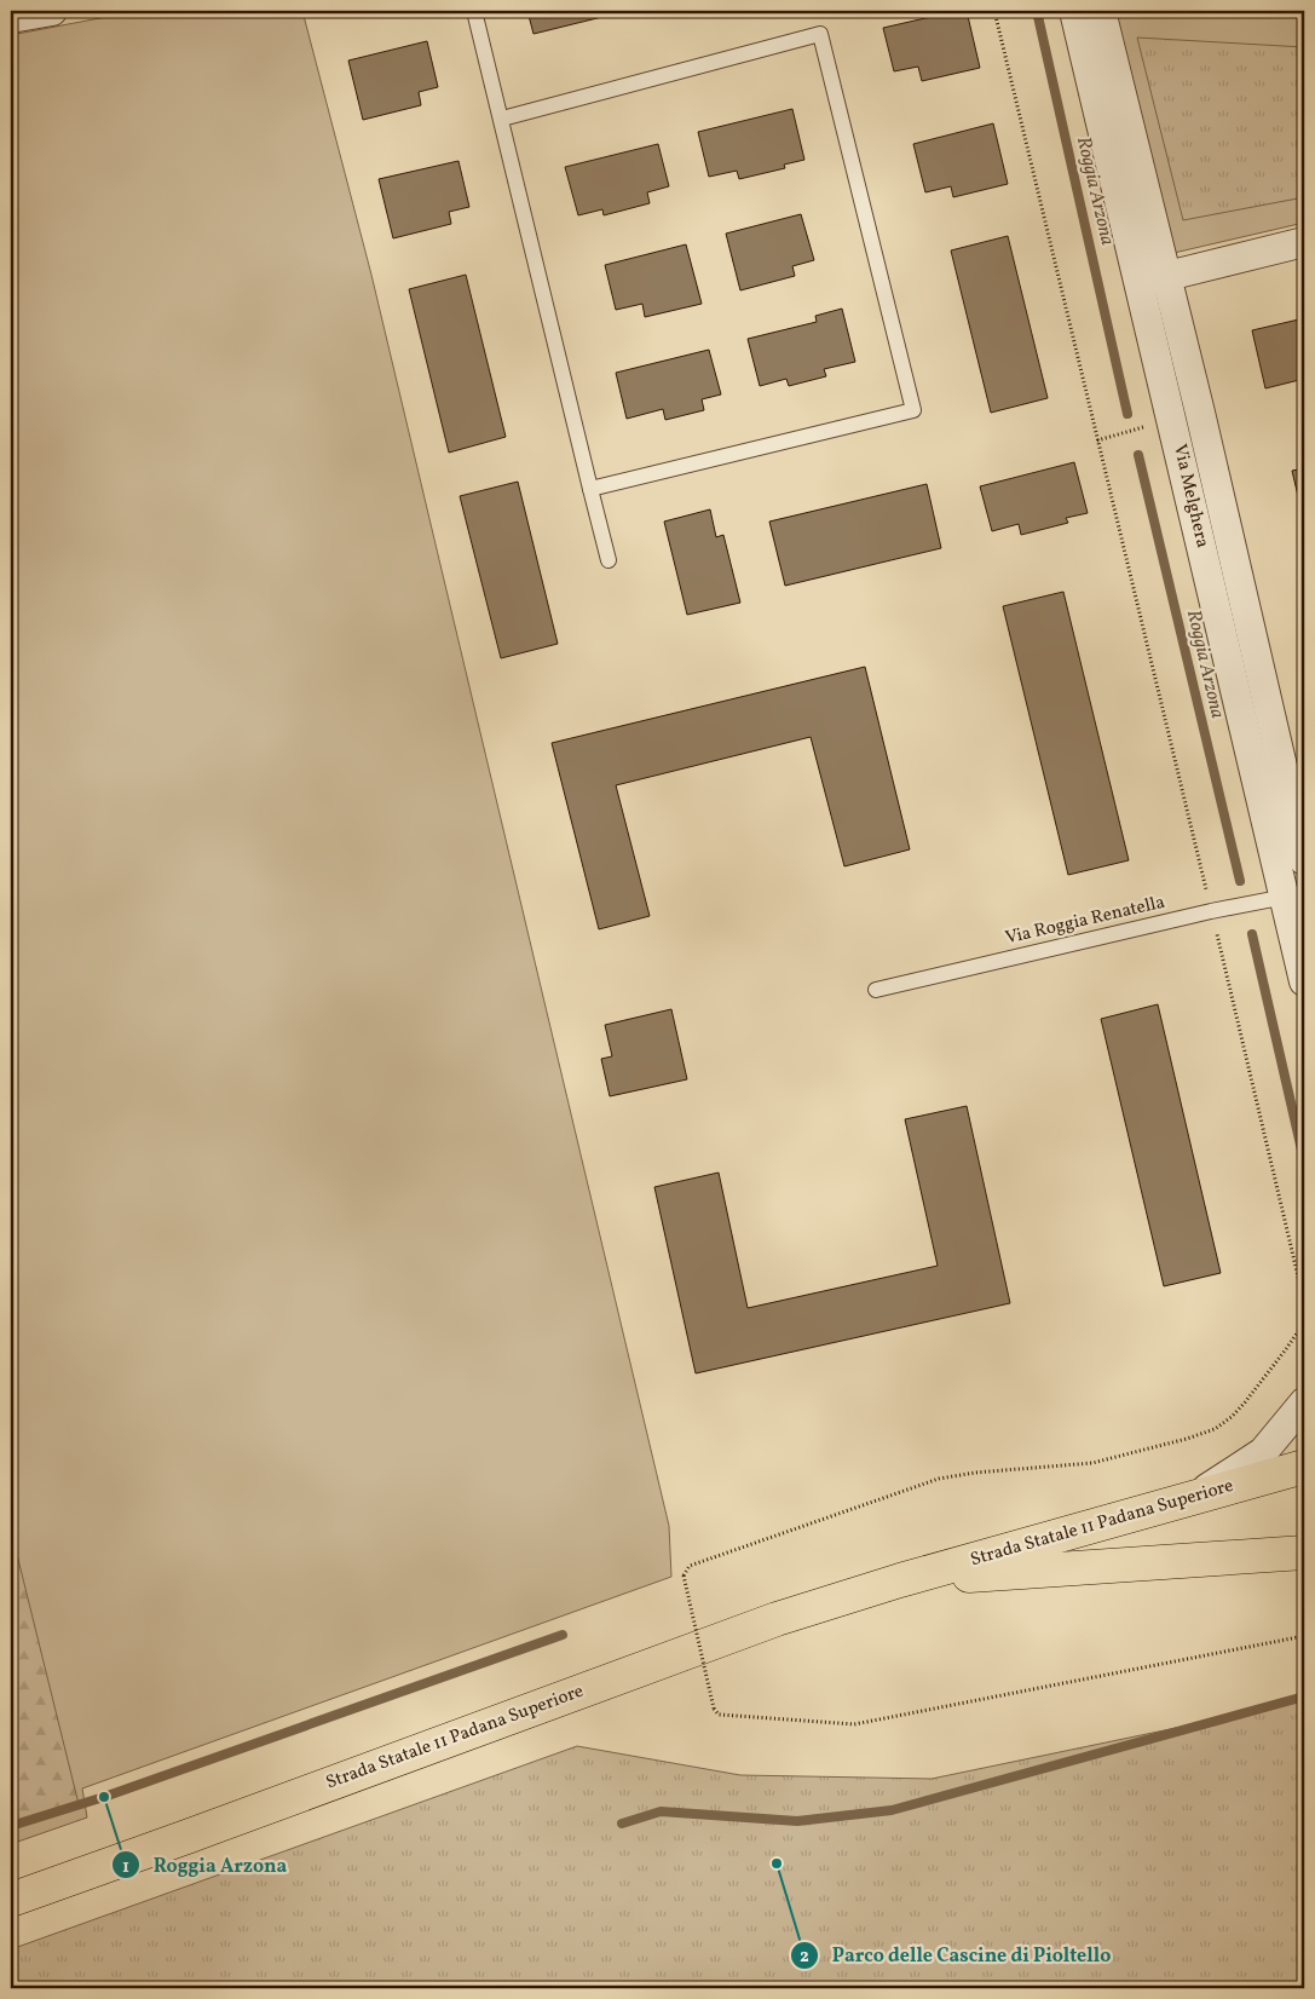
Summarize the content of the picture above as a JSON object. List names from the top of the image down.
{
  "streets": {
    "main road": ["Strada Statale 11 Padana Superiore"],
    "street": ["Via Melghera"],
    "lane": ["Via Roggia Renatella"]
  },
  "crossings": [
    ["Via Melghera", "Via Roggia Renatella"]
  ],
  "water": ["Roggia Arzona"],
  "places": ["Roggia Arzona", "Parco delle Cascine di Pioltello"]
}
